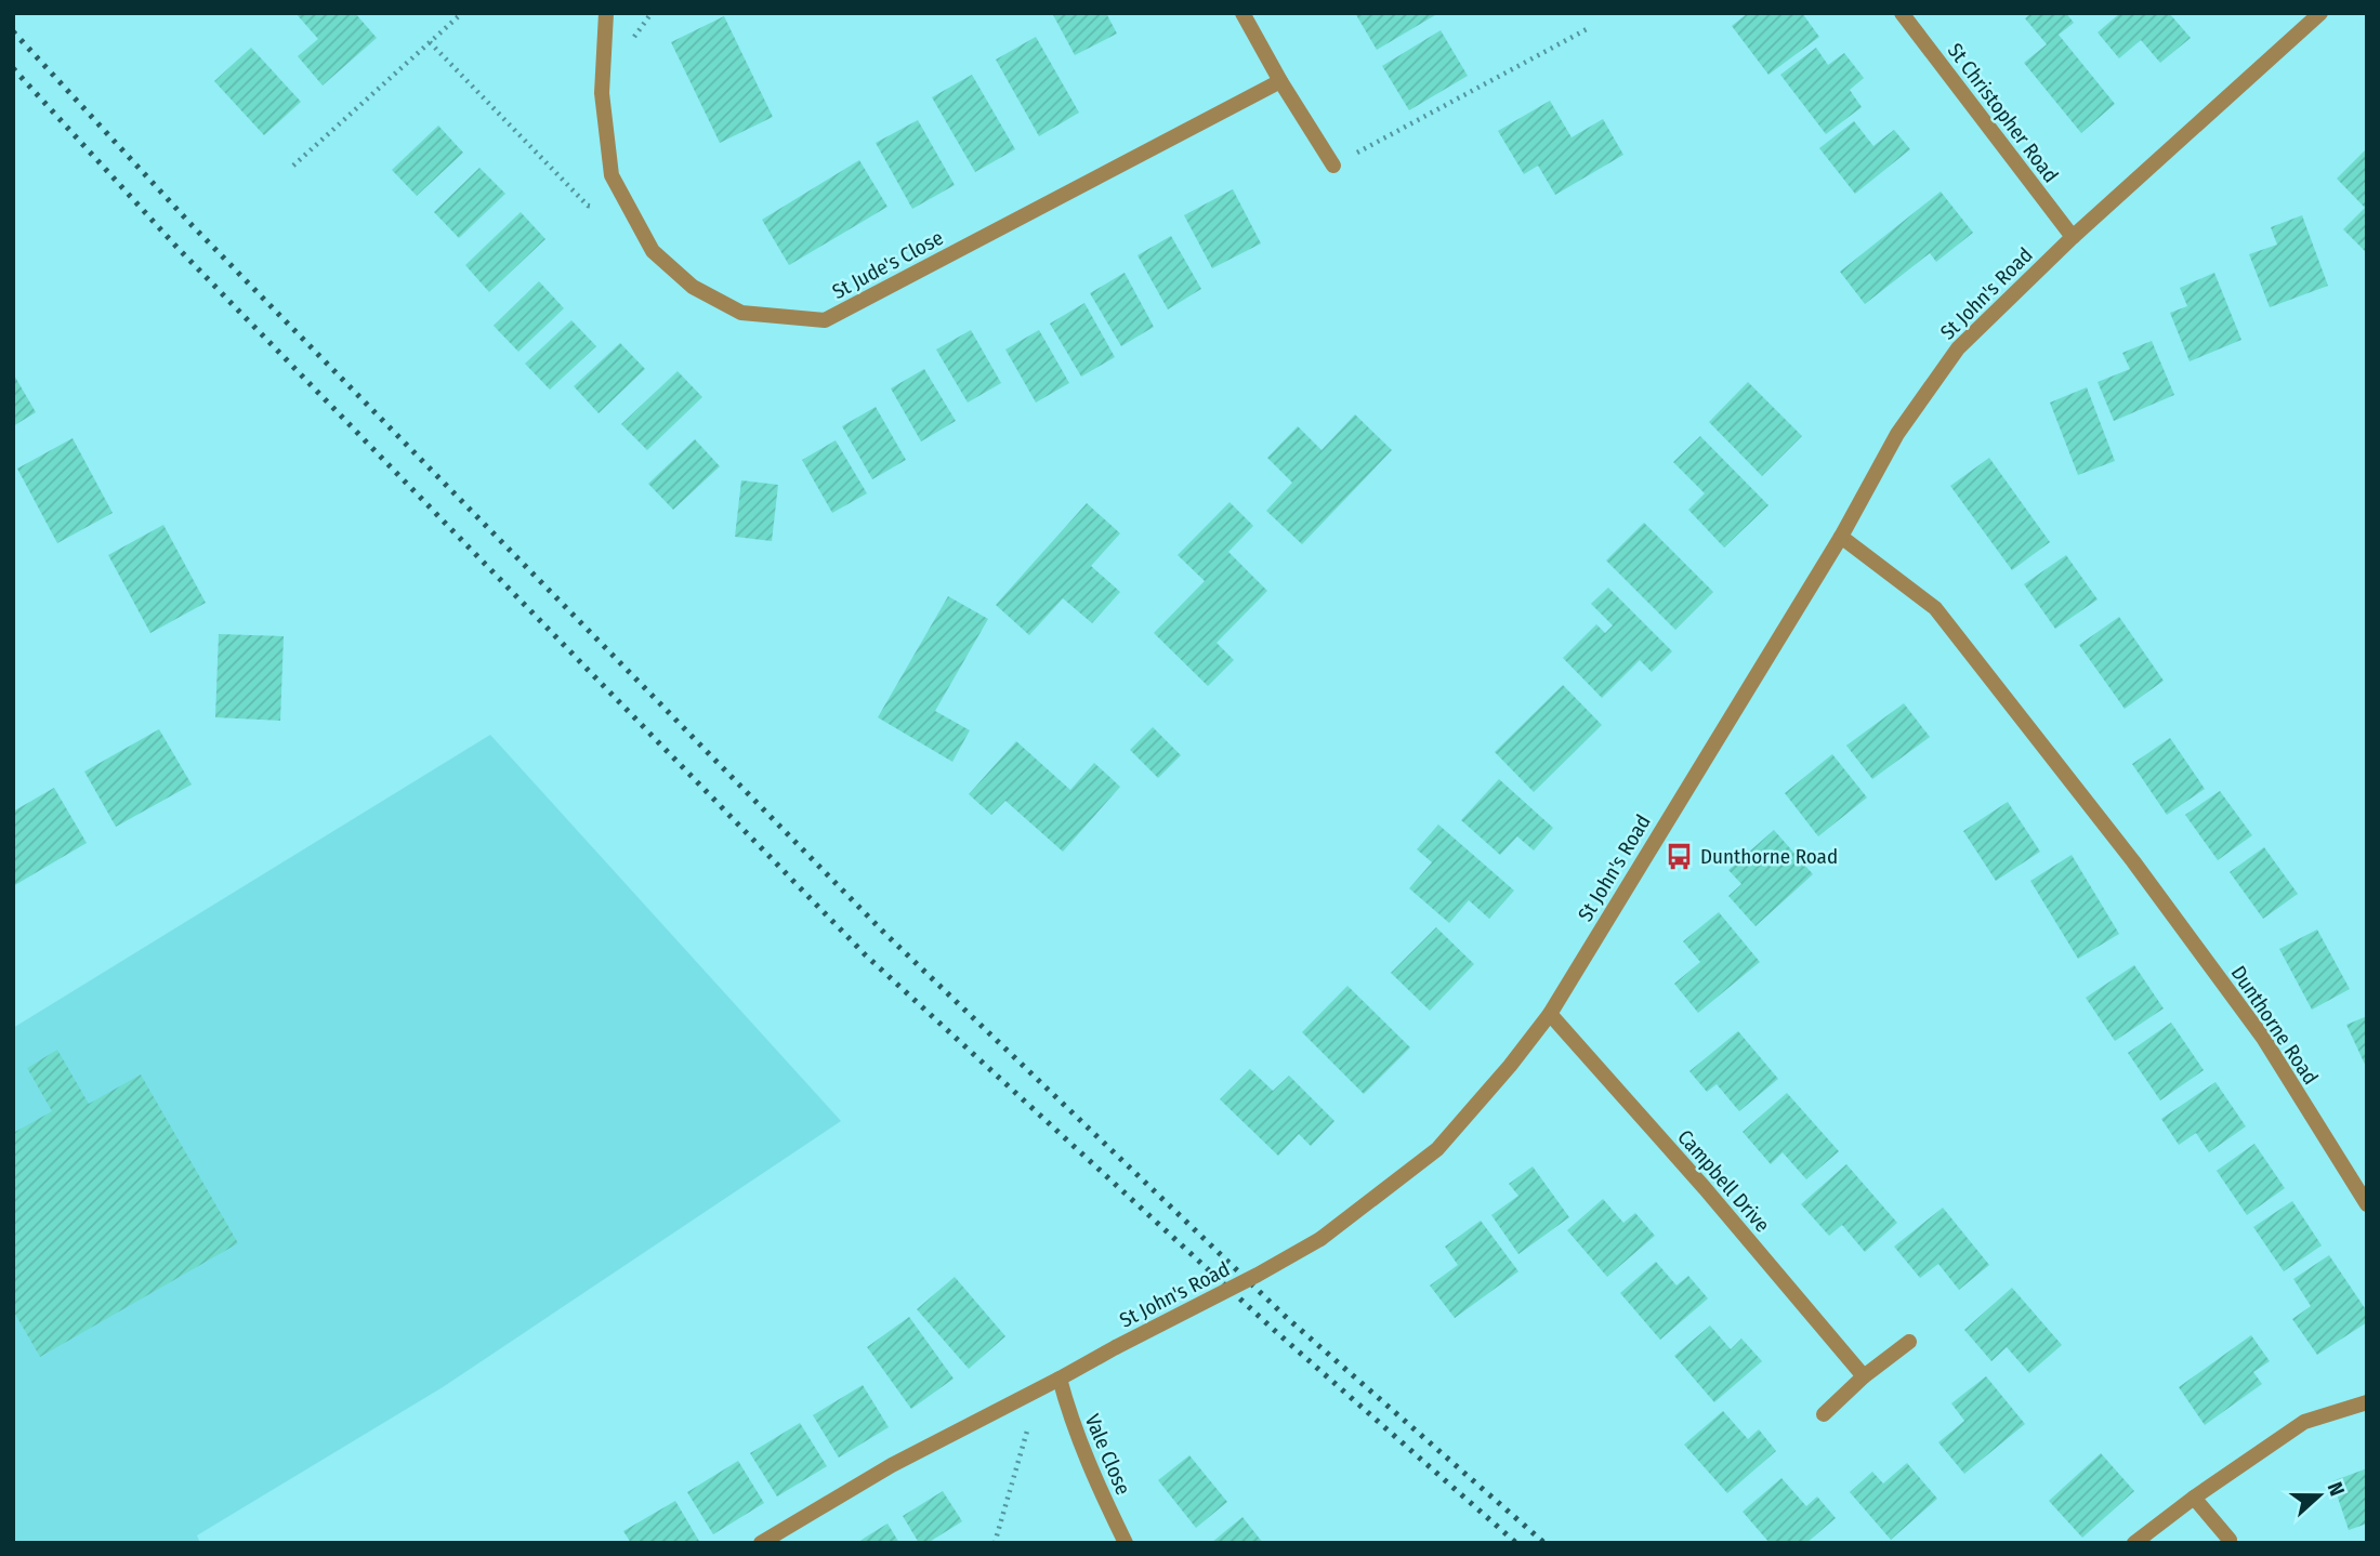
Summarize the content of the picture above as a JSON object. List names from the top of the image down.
{
  "streets": {
    "street": [
      "St Christopher Road",
      "St Jude's Close",
      "St John's Road",
      "Dunthorne Road",
      "Campbell Drive",
      "Vale Close"
    ]
  },
  "crossings": [
    ["St Christopher Road", "St John's Road"],
    ["St John's Road", "Dunthorne Road"],
    ["St John's Road", "Campbell Drive"],
    ["St John's Road", "Vale Close"]
  ],
  "places": {
    "bus stop": ["Dunthorne Road"]
  },
  "north": "right"
}
